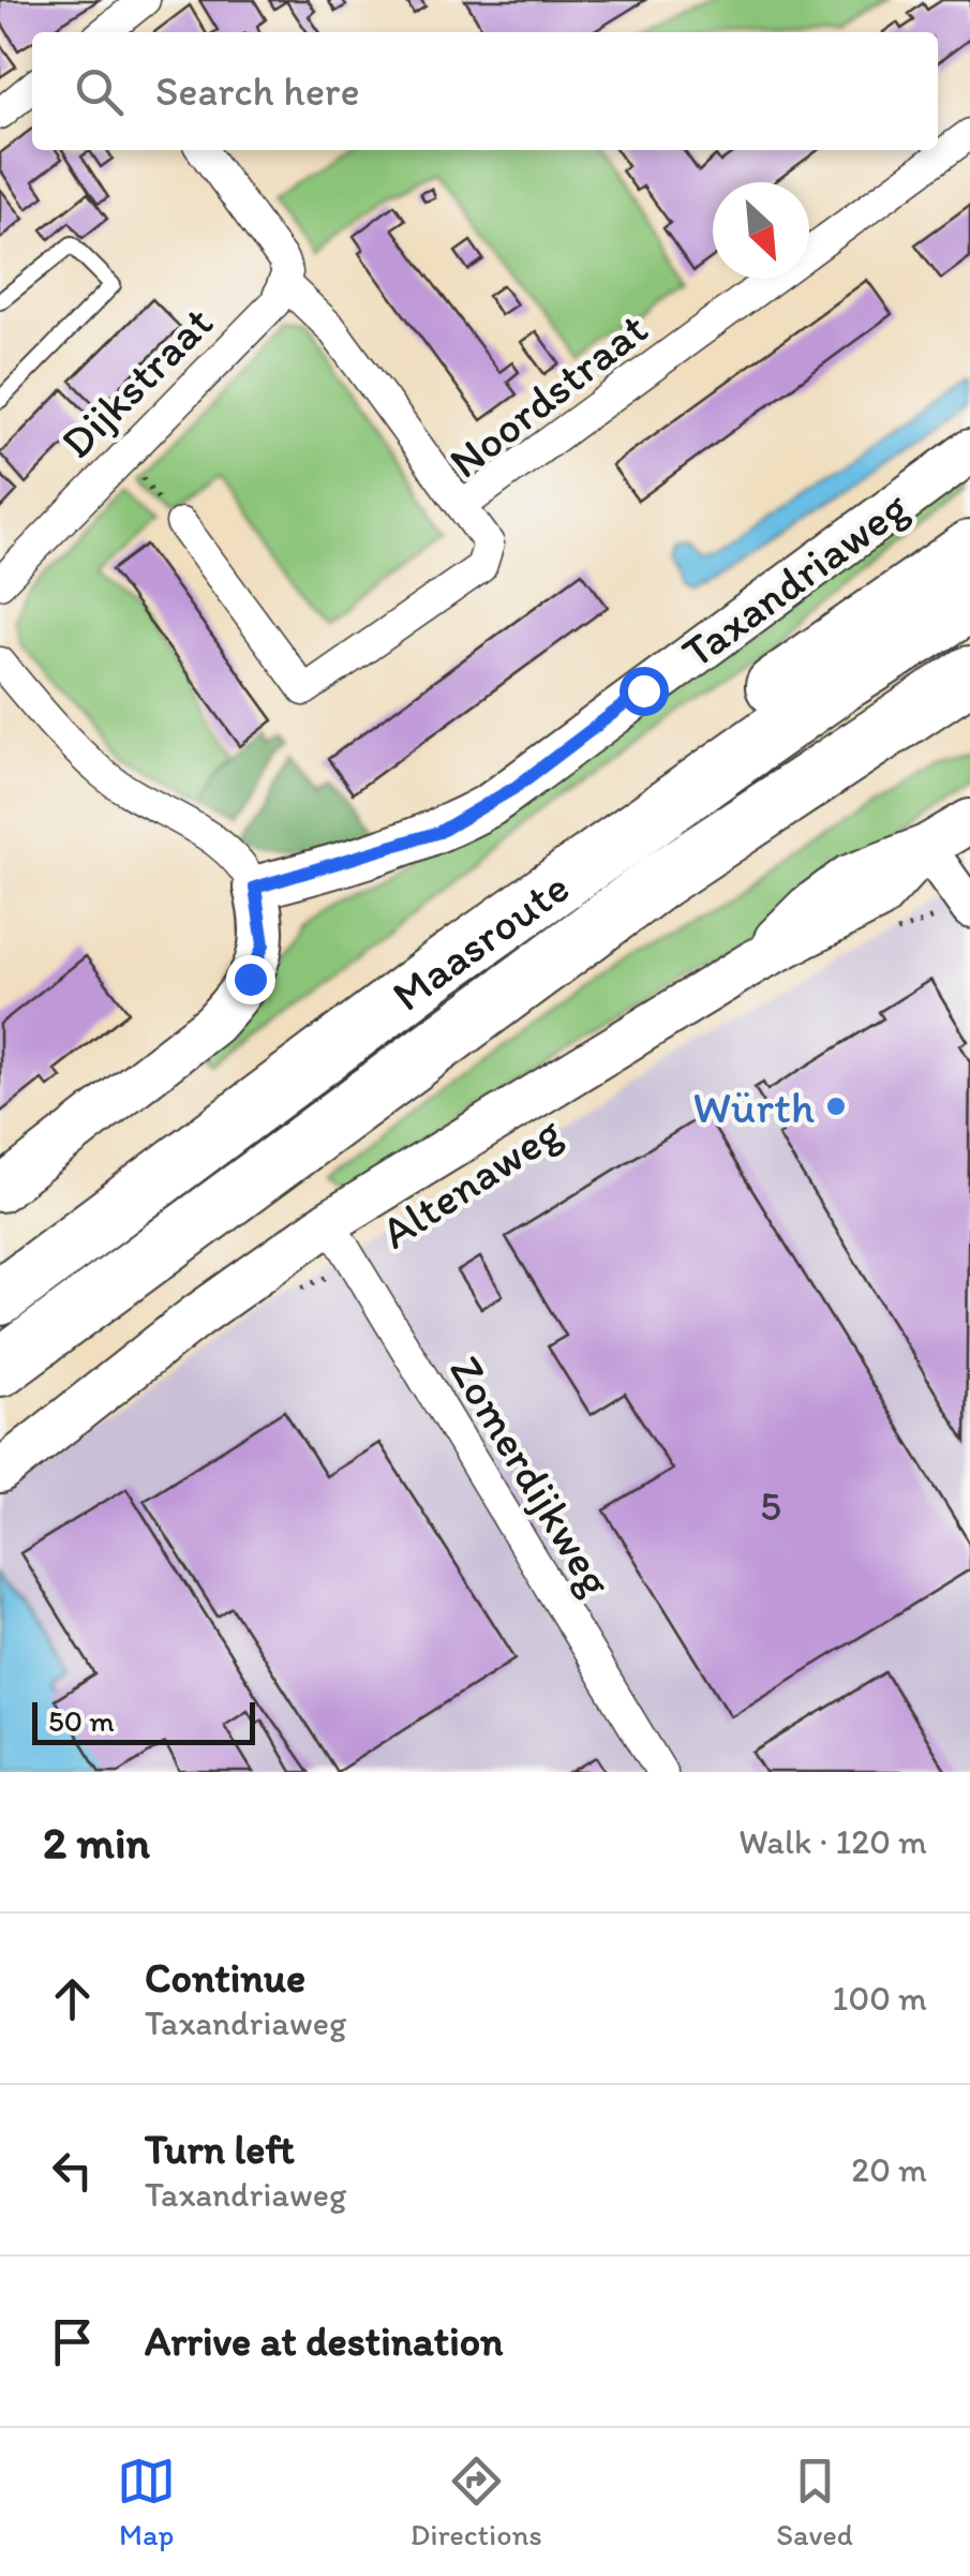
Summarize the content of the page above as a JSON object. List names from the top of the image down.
{
  "streets": {
    "highway": ["Maasroute"],
    "main road": ["Taxandriaweg", "Altenaweg"],
    "street": ["Dijkstraat", "Noordstraat", "Zomerdijkweg"]
  },
  "crossings": [
    ["Altenaweg", "Zomerdijkweg"]
  ],
  "places": ["Würth"],
  "house_numbers": ["5"],
  "scale_bar": "50 m",
  "north": "bottom right",
  "page": {
    "search": "Search here",
    "scale": "50 m",
    "heading": ["2 min", "Walk · 120 m"],
    "list": [
      ["Continue", "Taxandriaweg", "100 m"],
      ["Turn left", "Taxandriaweg", "20 m"],
      "Arrive at destination"
    ],
    "nav": ["Map", "Directions", "Saved"]
  }
}
